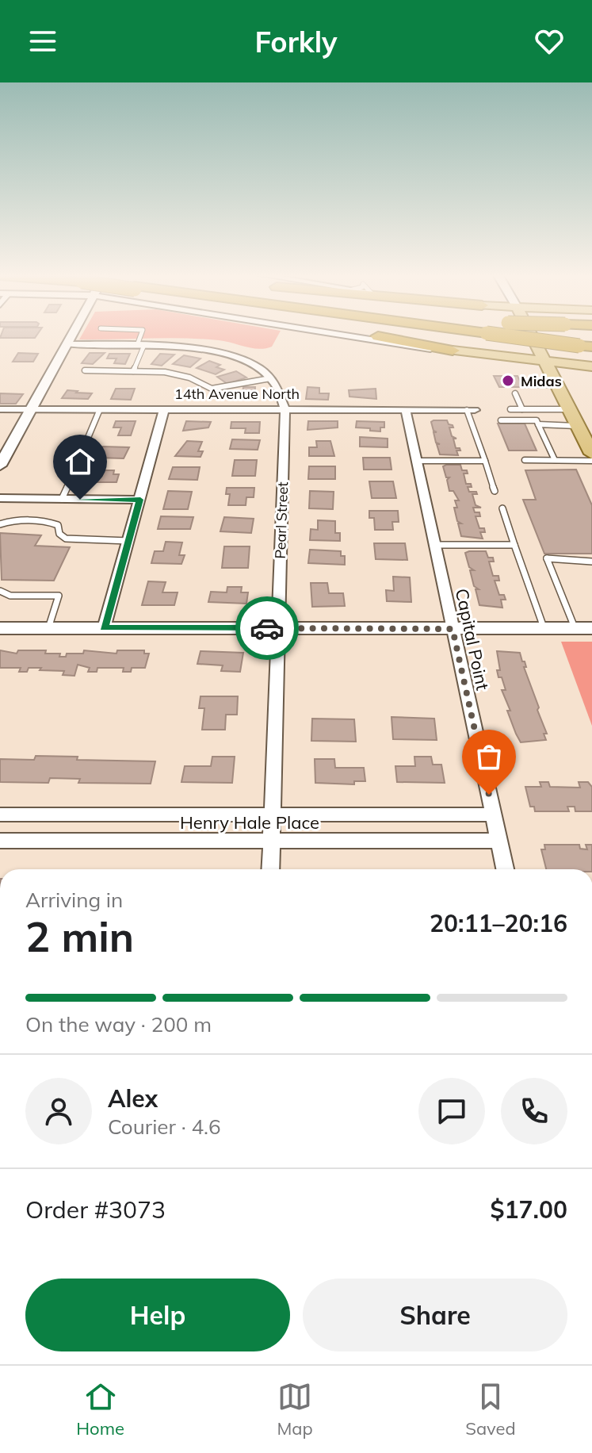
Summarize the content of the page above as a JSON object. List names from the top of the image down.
{
  "streets": {
    "street": [
      "14th Avenue North",
      "Pearl Street",
      "Capital Point",
      "Henry Hale Place"
    ]
  },
  "crossings": [
    ["14th Avenue North", "Pearl Street"],
    ["14th Avenue North", "Capital Point"],
    ["Pearl Street", "Henry Hale Place"],
    ["Capital Point", "Henry Hale Place"]
  ],
  "places": ["Midas"],
  "page": {
    "header": "Forkly",
    "heading": ["2 min", "Arriving in", "20:11–20:16"],
    "panel": [
      "Alex",
      "Courier · 4.6",
      "Order #3073",
      "$17.00"
    ],
    "bar": "On the way · 200 m",
    "buttons": ["Help", "Share"],
    "tabs": ["Home", "Map", "Saved"]
  }
}
